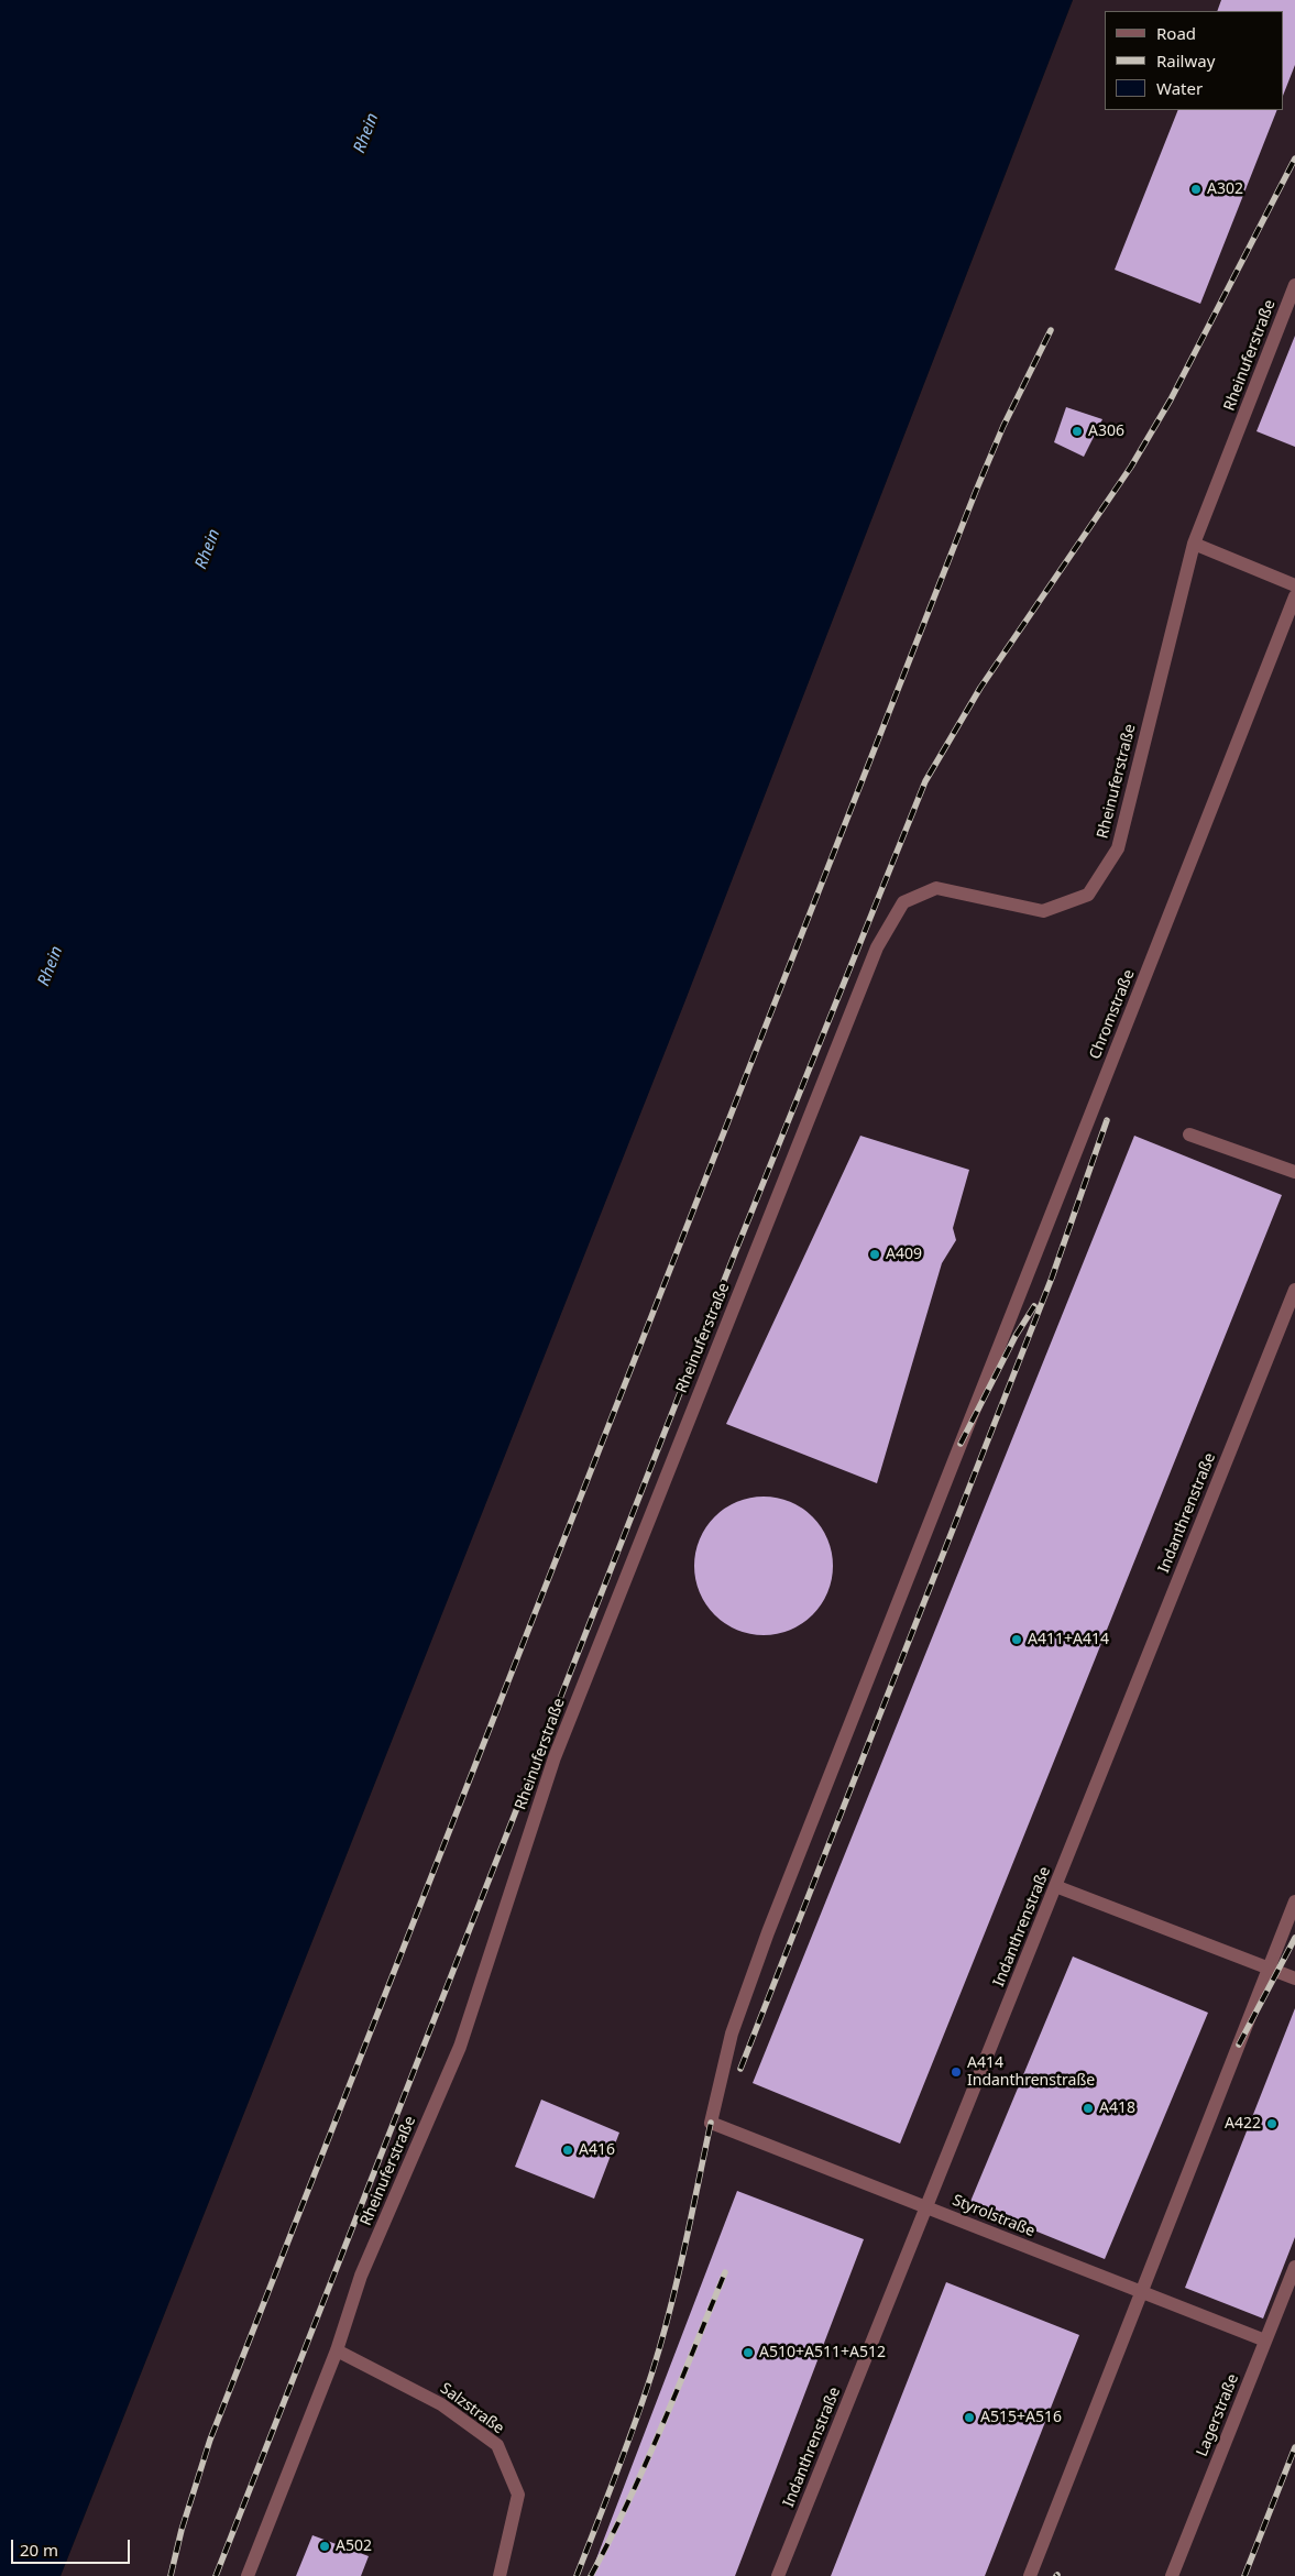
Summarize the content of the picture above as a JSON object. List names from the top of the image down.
{
  "streets": {
    "street": [
      "Rheinuferstraße",
      "Chromstraße",
      "Indanthrenstraße",
      "Styrolstraße",
      "Salzstraße",
      "Lagerstraße"
    ]
  },
  "crossings": [
    ["Rheinuferstraße", "Salzstraße"],
    ["Chromstraße", "Styrolstraße"],
    ["Indanthrenstraße", "Styrolstraße"],
    ["Styrolstraße", "Lagerstraße"]
  ],
  "water": ["Rhein"],
  "places": [
    "A302",
    "A306",
    "A409",
    "A411+A414",
    "A414 Indanthrenstraße",
    "A418",
    "A422",
    "A416",
    "A510+A511+A512",
    "A515+A516",
    "A502"
  ],
  "legend": ["Road", "Railway", "Water"],
  "scale_bar": "20 m"
}
